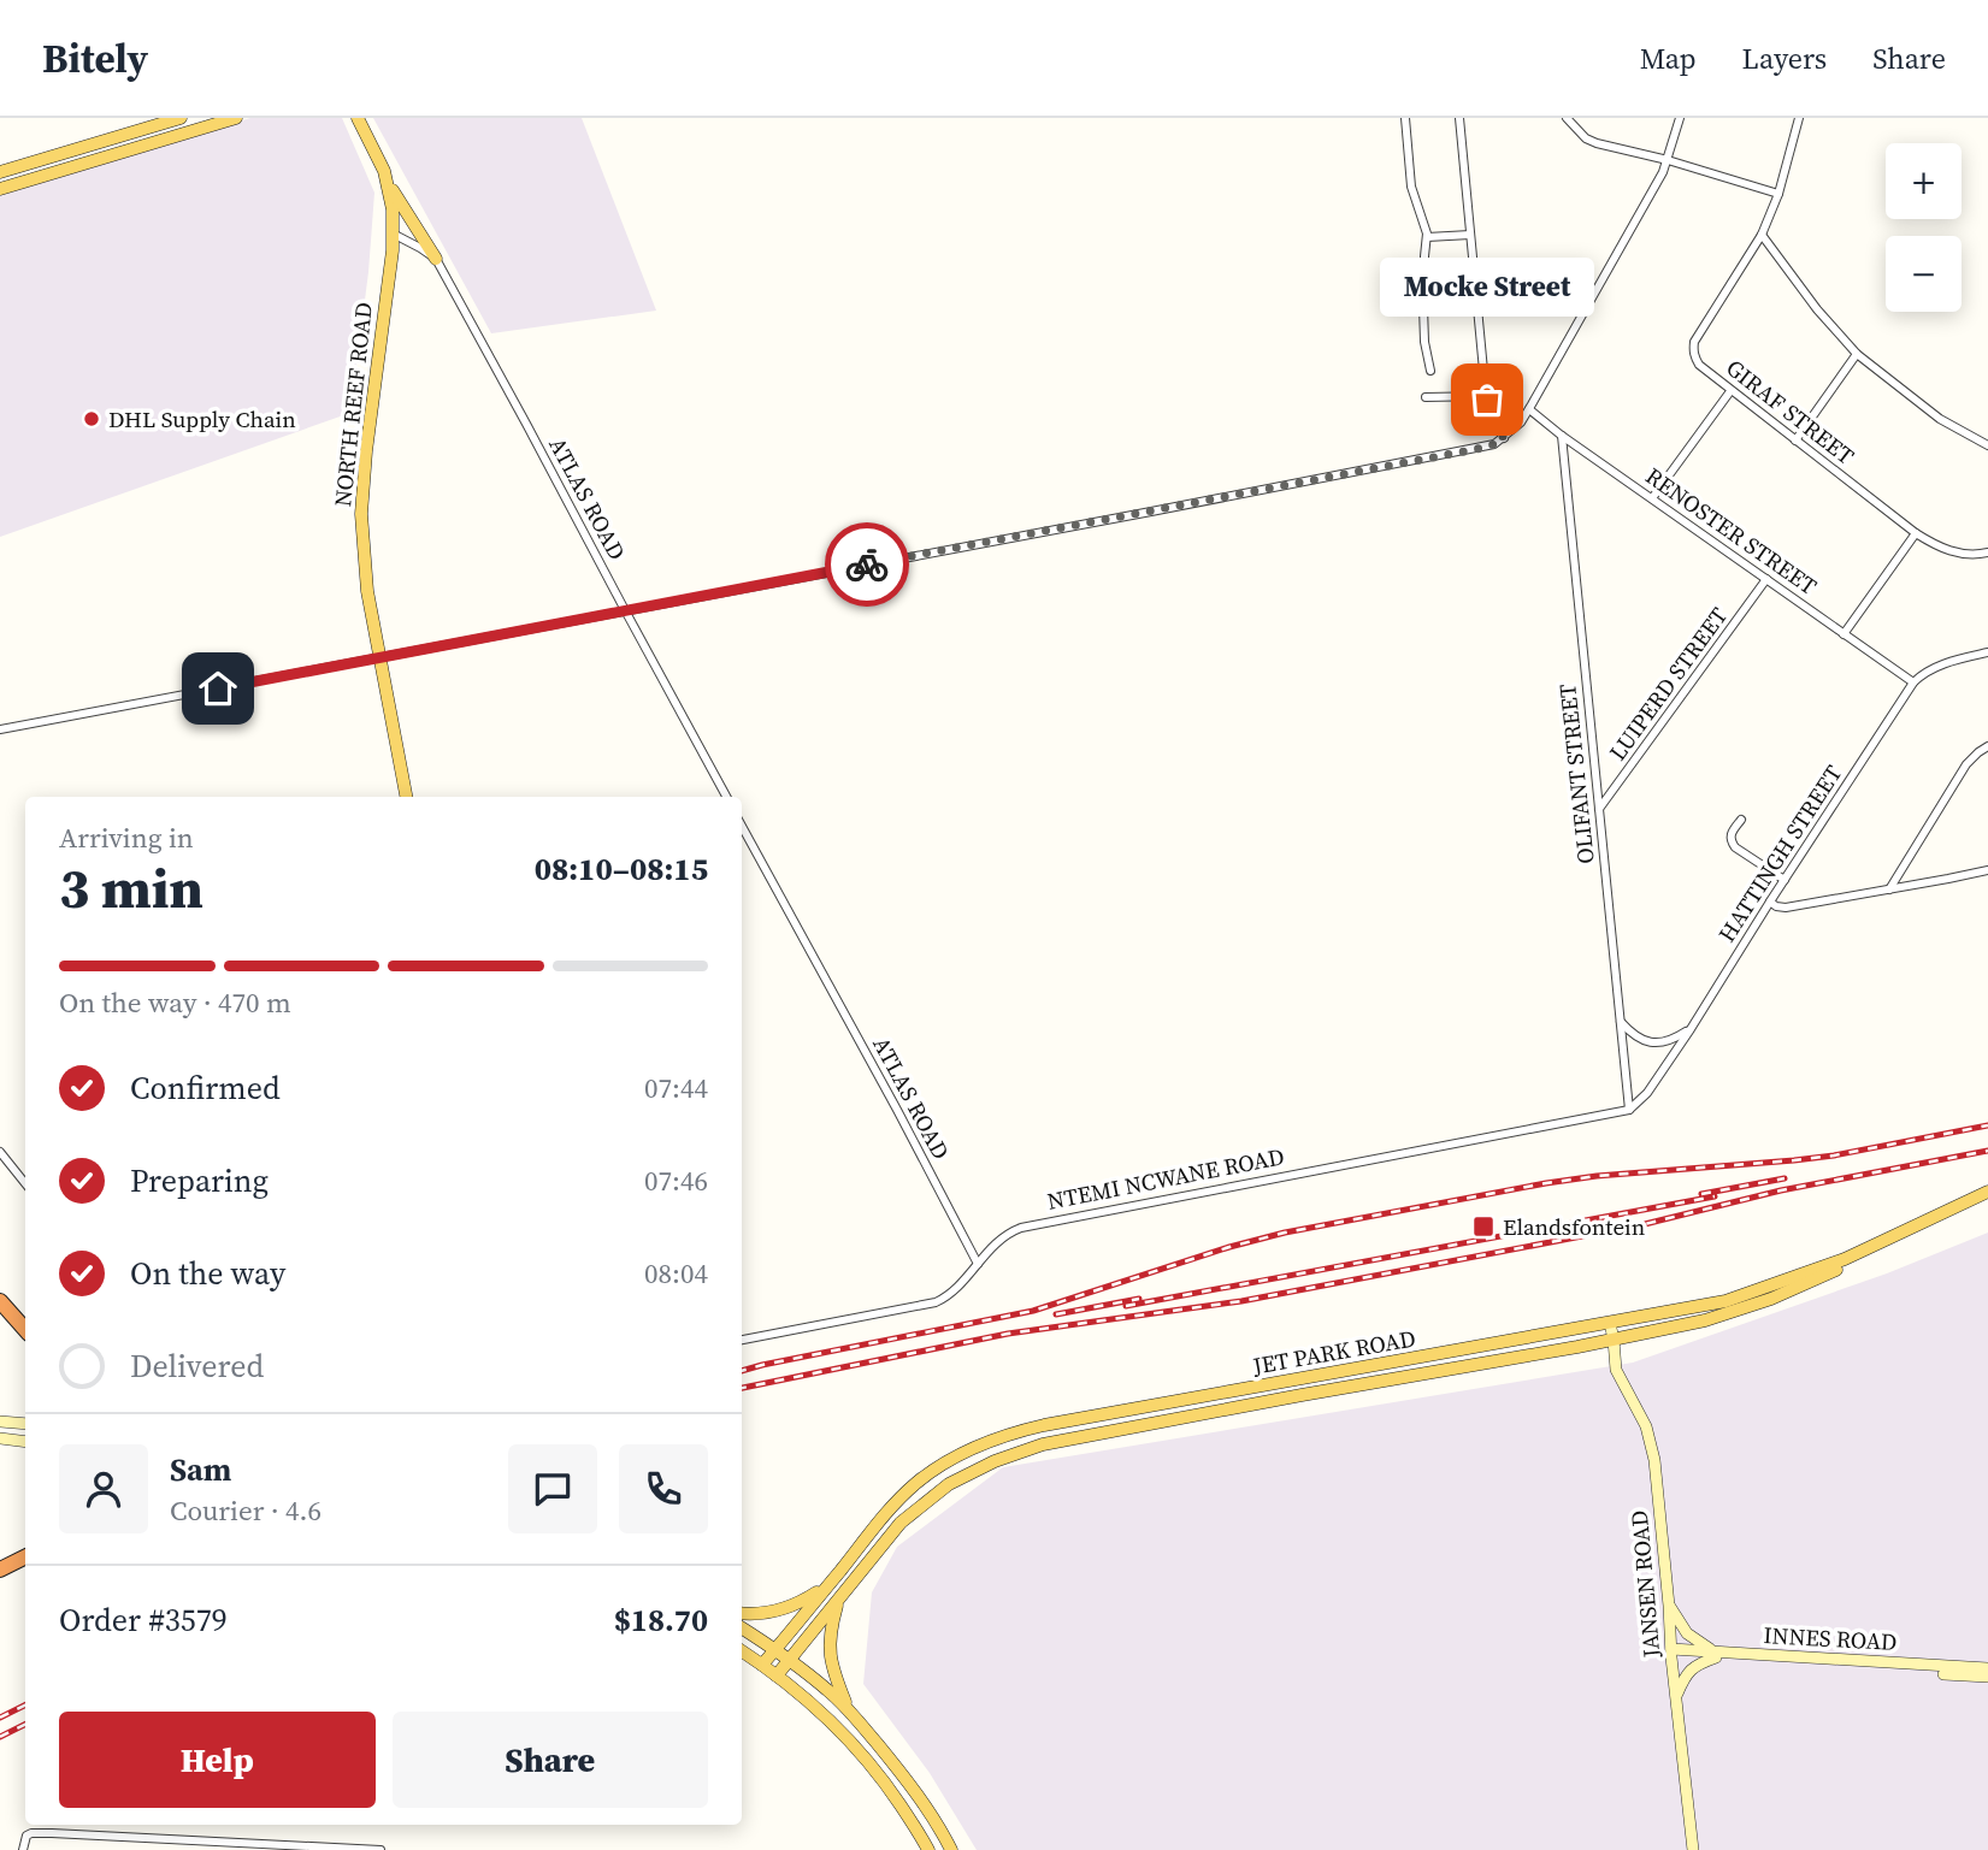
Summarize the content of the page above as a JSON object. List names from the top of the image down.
{
  "streets": {
    "main road": ["NORTH REEF ROAD", "JET PARK ROAD"],
    "street": [
      "GIRAF STREET",
      "ATLAS ROAD",
      "RENOSTER STREET",
      "LUIPERD STREET",
      "OLIFANT STREET",
      "HATTINGH STREET",
      "NTEMI NCWANE ROAD",
      "JANSEN ROAD",
      "INNES ROAD"
    ]
  },
  "crossings": [
    ["ATLAS ROAD", "NTEMI NCWANE ROAD"],
    ["RENOSTER STREET", "LUIPERD STREET"],
    ["RENOSTER STREET", "OLIFANT STREET"],
    ["RENOSTER STREET", "HATTINGH STREET"],
    ["LUIPERD STREET", "OLIFANT STREET"],
    ["OLIFANT STREET", "HATTINGH STREET"],
    ["OLIFANT STREET", "NTEMI NCWANE ROAD"],
    ["HATTINGH STREET", "NTEMI NCWANE ROAD"],
    ["JET PARK ROAD", "JANSEN ROAD"],
    ["JANSEN ROAD", "INNES ROAD"]
  ],
  "places": {
    "other": ["Mocke Street", "DHL Supply Chain"],
    "transit": ["Elandsfontein"]
  },
  "page": {
    "header": "Bitely",
    "nav": ["Map", "Layers", "Share"],
    "map_buttons": ["+", "−"],
    "bubble": "Mocke Street",
    "heading": ["3 min", "Arriving in", "08:10–08:15"],
    "panel": [
      "Sam",
      "Courier · 4.6",
      "Order #3579",
      "$18.70"
    ],
    "bar": "On the way · 470 m",
    "list": [
      ["Confirmed", "07:44"],
      ["Preparing", "07:46"],
      ["On the way", "08:04"],
      "Delivered"
    ],
    "buttons": ["Help", "Share"]
  }
}
